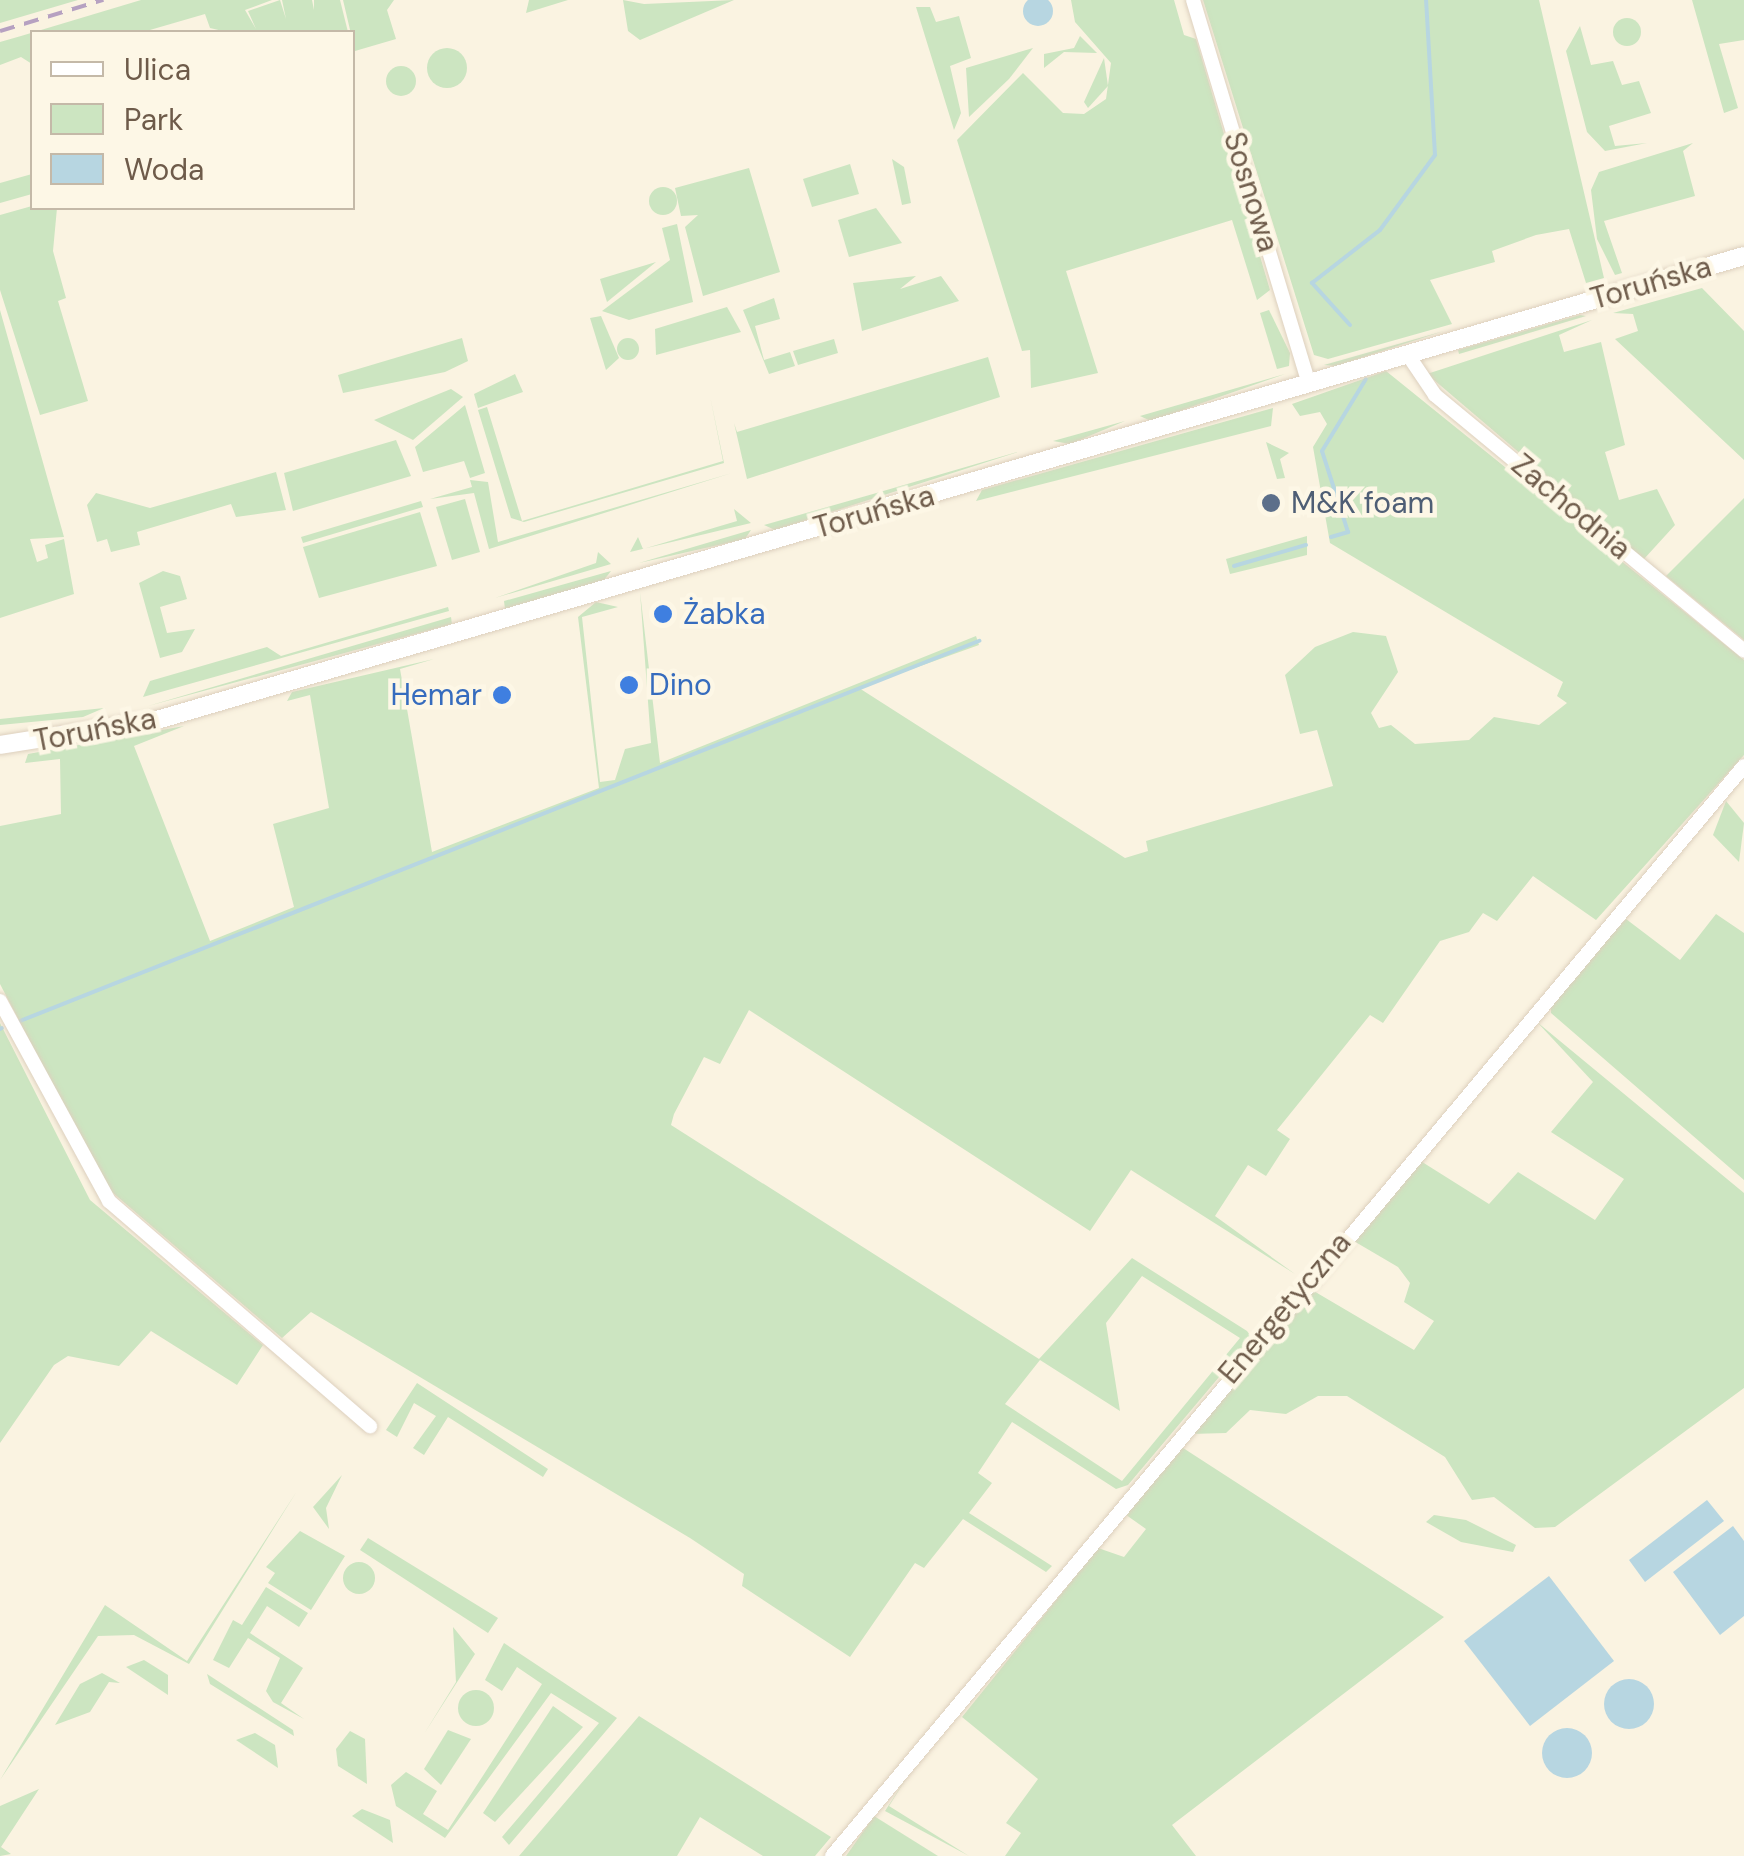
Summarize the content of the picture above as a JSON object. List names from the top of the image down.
{
  "streets": {
    "street": [
      "Sosnowa",
      "Toruńska",
      "Zachodnia",
      "Energetyczna"
    ]
  },
  "crossings": [
    ["Sosnowa", "Toruńska"],
    ["Toruńska", "Zachodnia"]
  ],
  "places": [
    "M&K foam",
    "Żabka",
    "Dino",
    "Hemar"
  ],
  "legend": ["Ulica", "Park", "Woda"]
}
